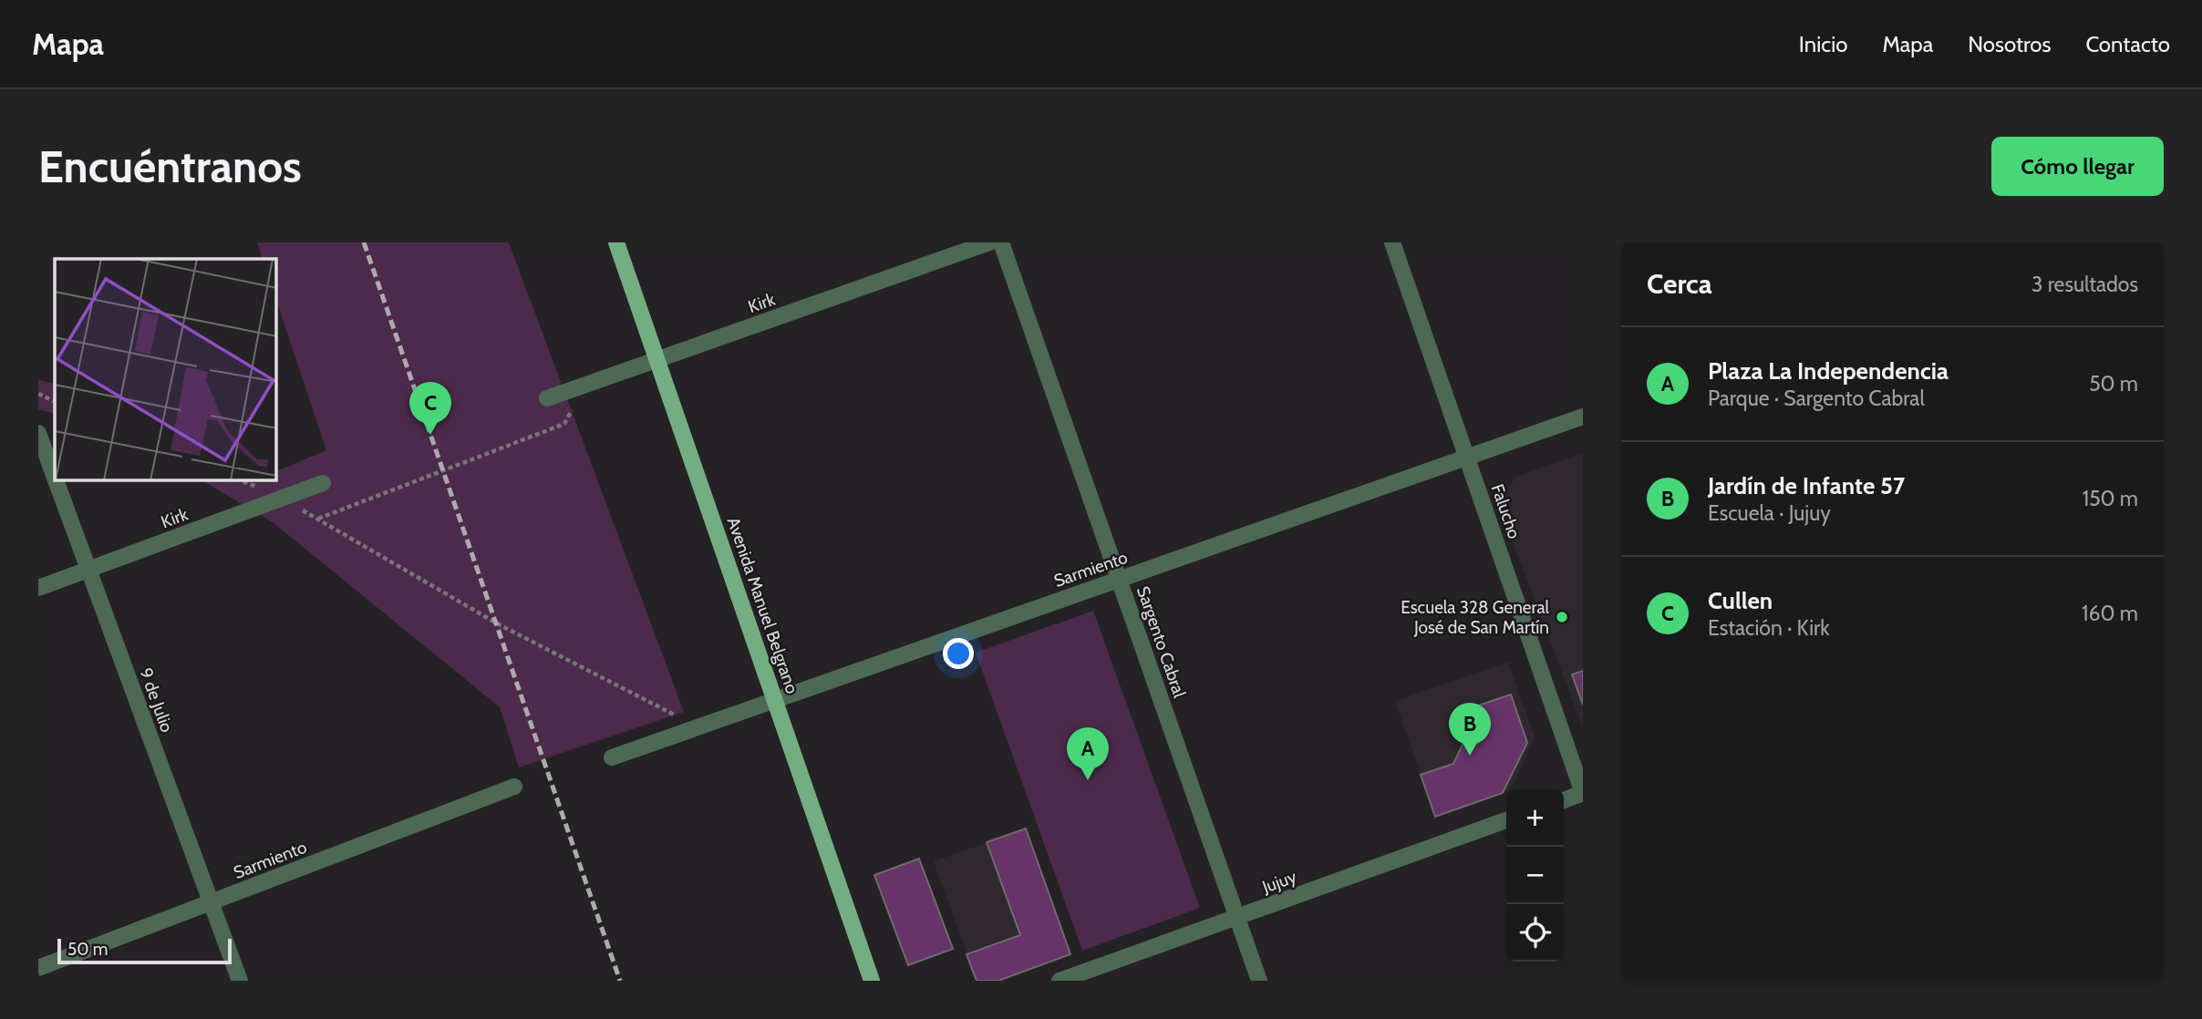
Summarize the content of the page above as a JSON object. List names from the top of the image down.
{
  "streets": {
    "main road": ["Avenida Manuel Belgrano"],
    "street": [
      "Kirk",
      "Falucho",
      "Sarmiento",
      "Sargento Cabral",
      "9 de Julio",
      "Jujuy"
    ]
  },
  "crossings": [
    ["Kirk", "Avenida Manuel Belgrano"],
    ["Kirk", "9 de Julio"],
    ["Falucho", "Sarmiento"],
    ["Sarmiento", "Avenida Manuel Belgrano"],
    ["Sarmiento", "Sargento Cabral"],
    ["Sarmiento", "9 de Julio"],
    ["Sargento Cabral", "Jujuy"]
  ],
  "places": ["Escuela 328 General José de San Martín"],
  "scale_bar": "50 m",
  "page": {
    "header": "Mapa",
    "nav": [
      "Inicio",
      "Mapa",
      "Nosotros",
      "Contacto"
    ],
    "buttons": "Cómo llegar",
    "title": "Encuéntranos",
    "heading": ["Cerca", "3 resultados"],
    "list": [
      {
        "mark": "A",
        "name": "Plaza La Independencia",
        "note": "Parque · Sargento Cabral",
        "value": "50 m"
      },
      {
        "mark": "B",
        "name": "Jardín de Infante 57",
        "note": "Escuela · Jujuy",
        "value": "150 m"
      },
      {
        "mark": "C",
        "name": "Cullen",
        "note": "Estación · Kirk",
        "value": "160 m"
      }
    ],
    "pins": ["C", "B", "A"],
    "map_buttons": ["+", "−"],
    "scale": "50 m"
  }
}
